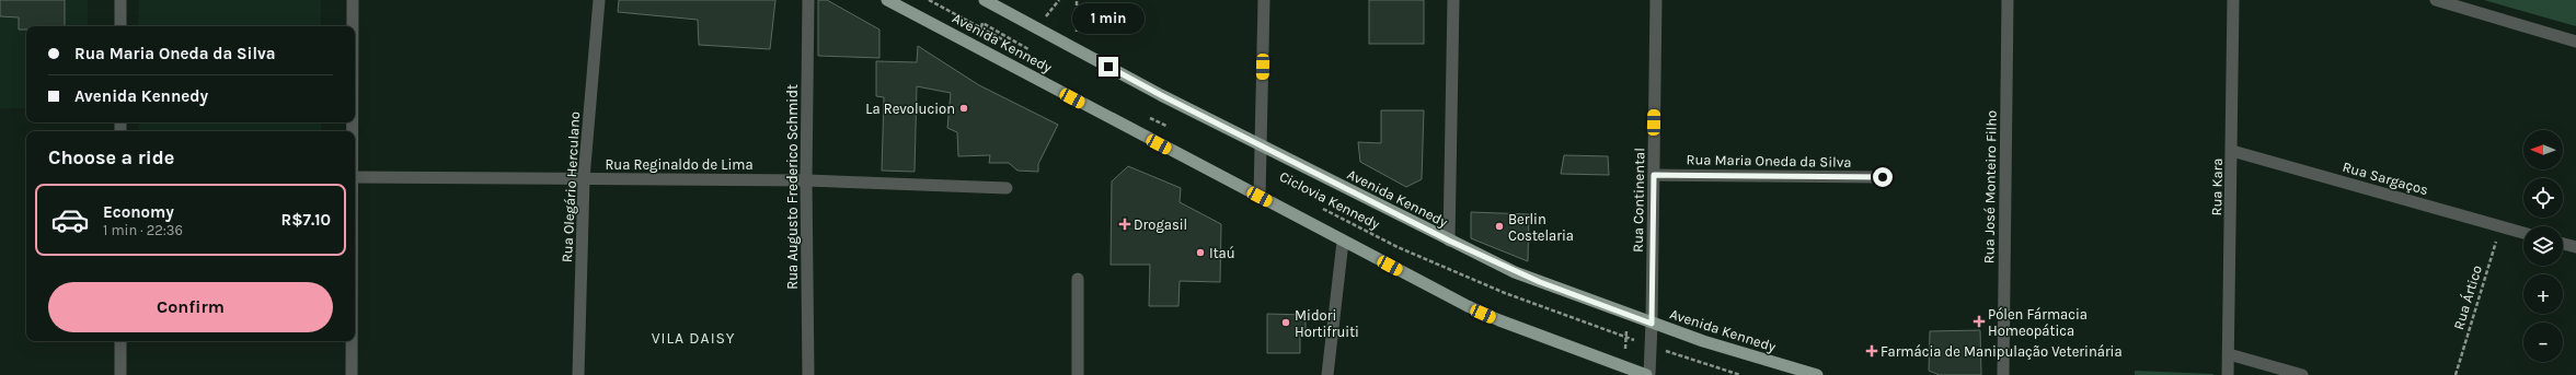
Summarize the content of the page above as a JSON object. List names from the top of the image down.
{
  "streets": {
    "main road": ["Avenida Kennedy"],
    "street": [
      "Rua Maria Oneda da Silva",
      "Rua Reginaldo de Lima",
      "Rua Sargaços",
      "Rua Olegário Herculano",
      "Rua Augusto Frederico Schmidt",
      "Rua José Monteiro Filho",
      "Rua Kara",
      "Rua Continental"
    ],
    "path": ["Ciclovia Kennedy", "Rua Ártico"]
  },
  "crossings": [
    ["Avenida Kennedy", "Rua Continental"],
    ["Rua Maria Oneda da Silva", "Rua Continental"],
    ["Rua Reginaldo de Lima", "Rua Olegário Herculano"],
    ["Rua Reginaldo de Lima", "Rua Augusto Frederico Schmidt"],
    ["Rua Sargaços", "Rua Kara"],
    ["Rua Sargaços", "Rua Ártico"],
    ["Ciclovia Kennedy", "Rua Continental"]
  ],
  "districts": ["VILA DAISY"],
  "places": {
    "other": [
      "La Revolucion",
      "Berlin Costelaria",
      "Itaú",
      "Midori Hortifruiti"
    ],
    "health": ["Drogasil", "Pólen Fármacia Homeopática", "Farmácia de Manipulação Veterinária"]
  },
  "north": "left",
  "page": {
    "bubble": "1 min",
    "banner": ["Rua Maria Oneda da Silva", "Avenida Kennedy"],
    "map_buttons": ["+", "−"],
    "heading": "Choose a ride",
    "list": [
      {
        "name": "Economy",
        "note": "1 min · 22:36",
        "value": "R$7.10"
      }
    ],
    "buttons": "Confirm"
  }
}
